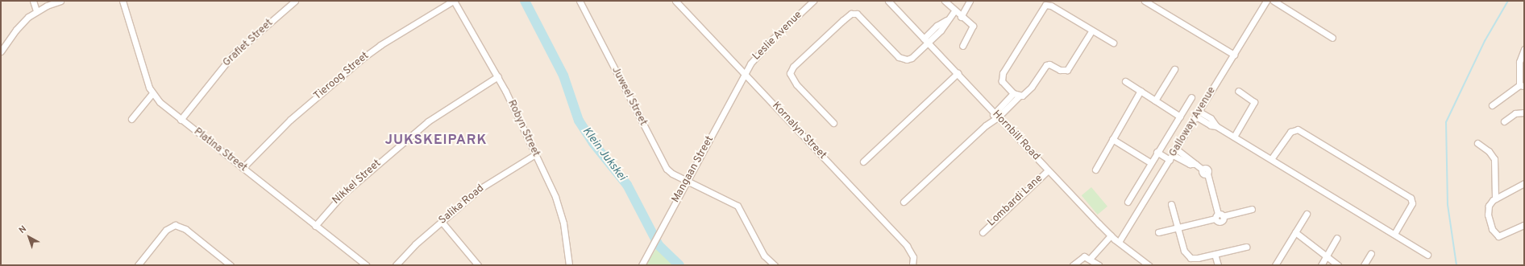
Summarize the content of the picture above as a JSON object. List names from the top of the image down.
{
  "streets": {
    "street": [
      "Leslie Avenue",
      "Grafiet Street",
      "Tieroog Street",
      "Juweel Street",
      "Galloway Avenue",
      "Robyn Street",
      "Kornalyn Street",
      "Hornbill Road",
      "Platina Street",
      "Mangaan Street",
      "Nikkel Street",
      "Lombardi Lane",
      "Salika Road"
    ]
  },
  "crossings": [
    ["Leslie Avenue", "Kornalyn Street"],
    ["Leslie Avenue", "Mangaan Street"],
    ["Grafiet Street", "Platina Street"],
    ["Tieroog Street", "Robyn Street"],
    ["Tieroog Street", "Platina Street"],
    ["Juweel Street", "Mangaan Street"],
    ["Galloway Avenue", "Hornbill Road"],
    ["Robyn Street", "Nikkel Street"],
    ["Robyn Street", "Salika Road"],
    ["Kornalyn Street", "Mangaan Street"],
    ["Hornbill Road", "Lombardi Lane"],
    ["Platina Street", "Nikkel Street"]
  ],
  "districts": ["JUKSKEIPARK"],
  "water": ["Klein Jukskei"],
  "north": "top left"
}
